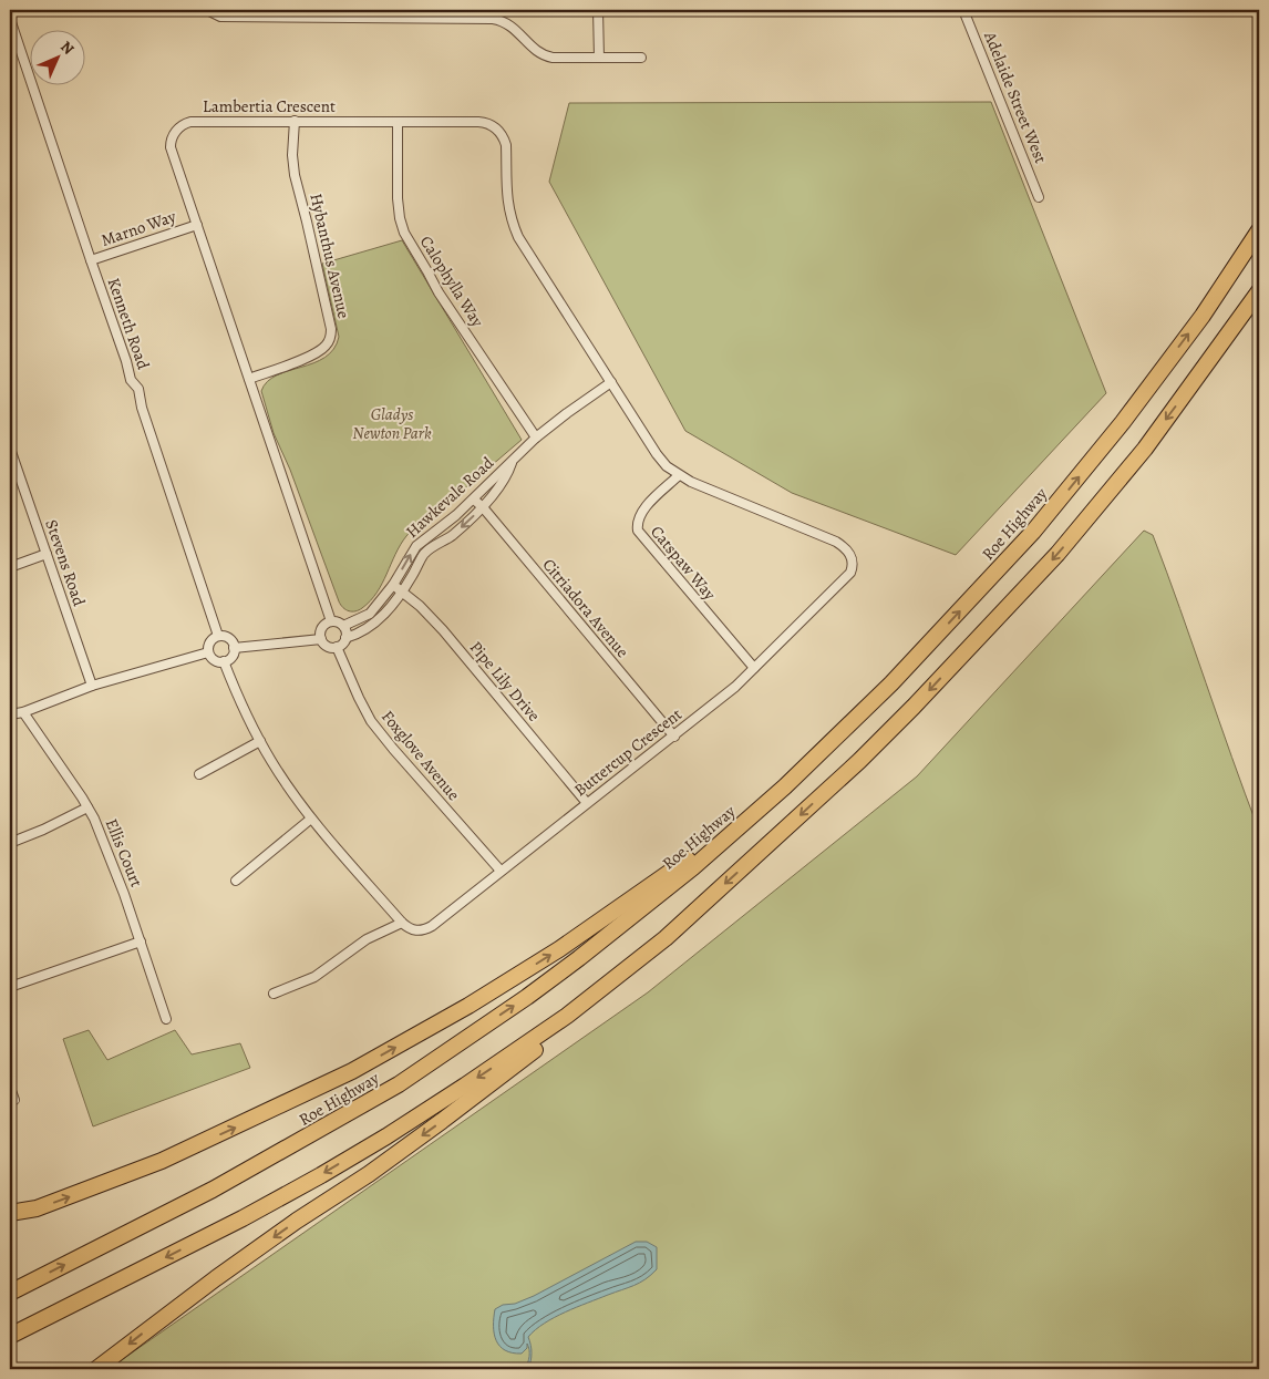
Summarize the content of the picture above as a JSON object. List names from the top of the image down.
{
  "streets": {
    "highway": ["Roe Highway"],
    "street": [
      "Adelaide Street West",
      "Lambertia Crescent",
      "Marno Way",
      "Hybanthus Avenue",
      "Calophylla Way",
      "Kenneth Road",
      "Hawkevale Road",
      "Stevens Road",
      "Catspaw Way",
      "Citriadora Avenue",
      "Pipe Lily Drive",
      "Buttercup Crescent",
      "Foxglove Avenue",
      "Ellis Court"
    ]
  },
  "crossings": [
    ["Lambertia Crescent", "Marno Way"],
    ["Lambertia Crescent", "Hybanthus Avenue"],
    ["Lambertia Crescent", "Calophylla Way"],
    ["Lambertia Crescent", "Hawkevale Road"],
    ["Lambertia Crescent", "Buttercup Crescent"],
    ["Lambertia Crescent", "Foxglove Avenue"],
    ["Marno Way", "Kenneth Road"],
    ["Calophylla Way", "Hawkevale Road"],
    ["Hawkevale Road", "Citriadora Avenue"],
    ["Hawkevale Road", "Pipe Lily Drive"],
    ["Hawkevale Road", "Buttercup Crescent"],
    ["Hawkevale Road", "Foxglove Avenue"],
    ["Catspaw Way", "Buttercup Crescent"],
    ["Citriadora Avenue", "Buttercup Crescent"],
    ["Pipe Lily Drive", "Buttercup Crescent"],
    ["Buttercup Crescent", "Foxglove Avenue"]
  ],
  "parks": ["Gladys Newton Park"],
  "north": "top right"
}
